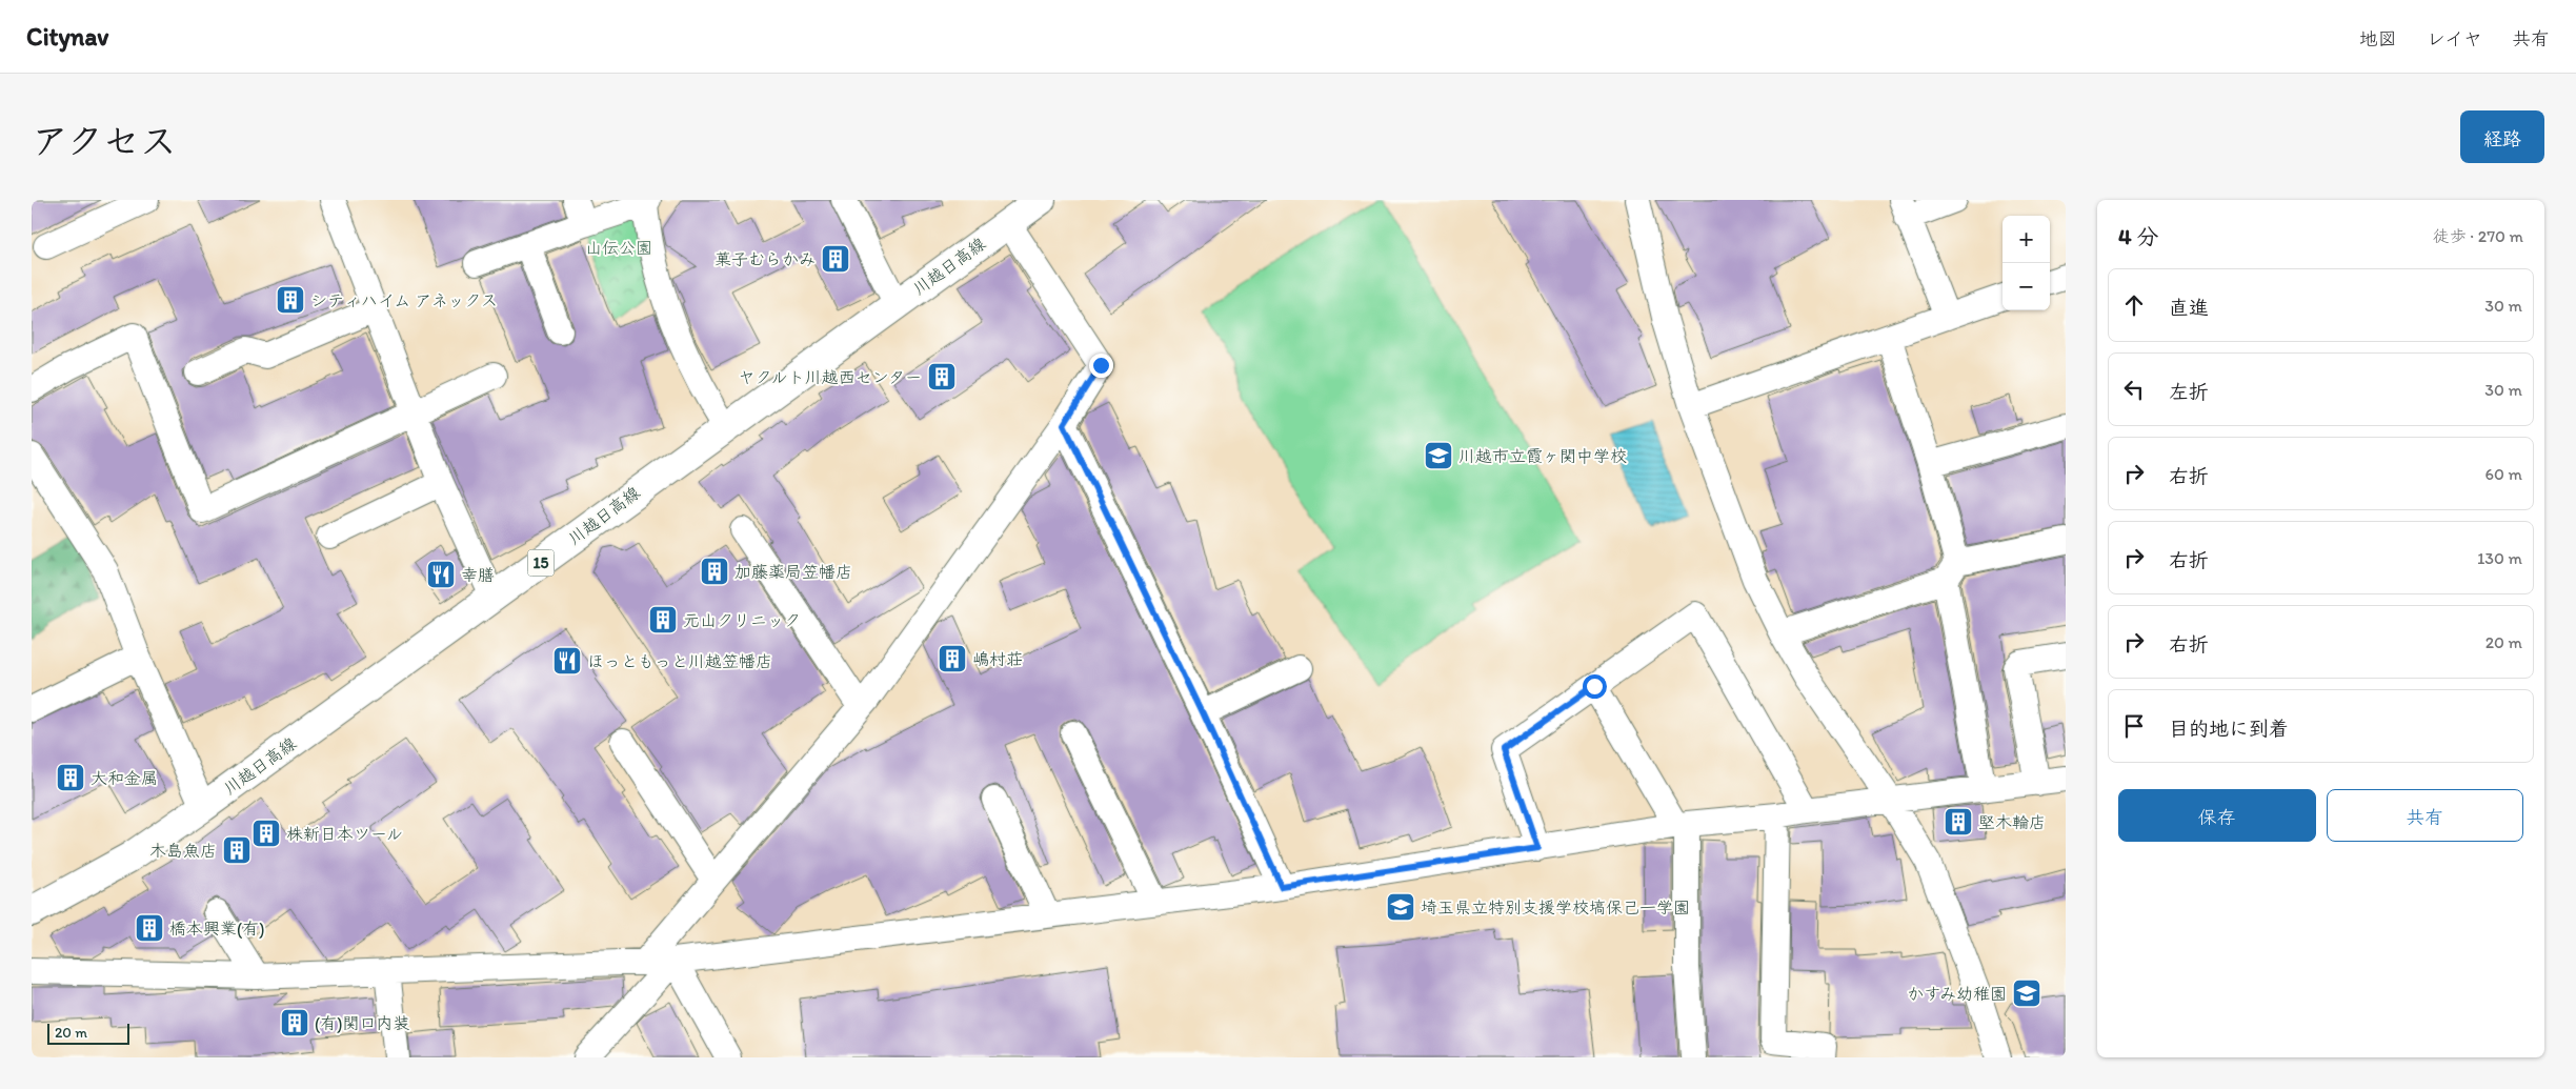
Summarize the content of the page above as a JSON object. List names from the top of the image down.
{
  "streets": {
    "main road": ["川越日高線", "15"]
  },
  "parks": ["山伝公園"],
  "places": {
    "building": [
      "菓子むらかみ",
      "シティハイム アネックス",
      "ヤクルト川越西センター",
      "加藤薬局笠幡店",
      "元山クリニック",
      "嶋村荘",
      "大和金属",
      "堅木輪店",
      "株新日本ツール",
      "木島魚店",
      "橋本興業(有)",
      "(有)関口内装"
    ],
    "school or university": ["川越市立霞ヶ関中学校", "埼玉県立特別支援学校塙保己一学園", "かすみ幼稚園"],
    "restaurant": ["幸膳", "ほっともっと川越笠幡店"]
  },
  "scale_bar": "20 m",
  "page": {
    "header": "Citynav",
    "nav": ["地図", "レイヤ", "共有"],
    "title": "アクセス",
    "buttons": [
      "経路",
      ["保存", "共有"]
    ],
    "heading": ["4 分", "徒歩 · 270 m"],
    "map_buttons": ["+", "−"],
    "list": [
      ["直進", "30 m"],
      ["左折", "30 m"],
      ["右折", "60 m"],
      ["右折", "130 m"],
      ["右折", "20 m"],
      "目的地に到着"
    ],
    "scale": "20 m"
  }
}
